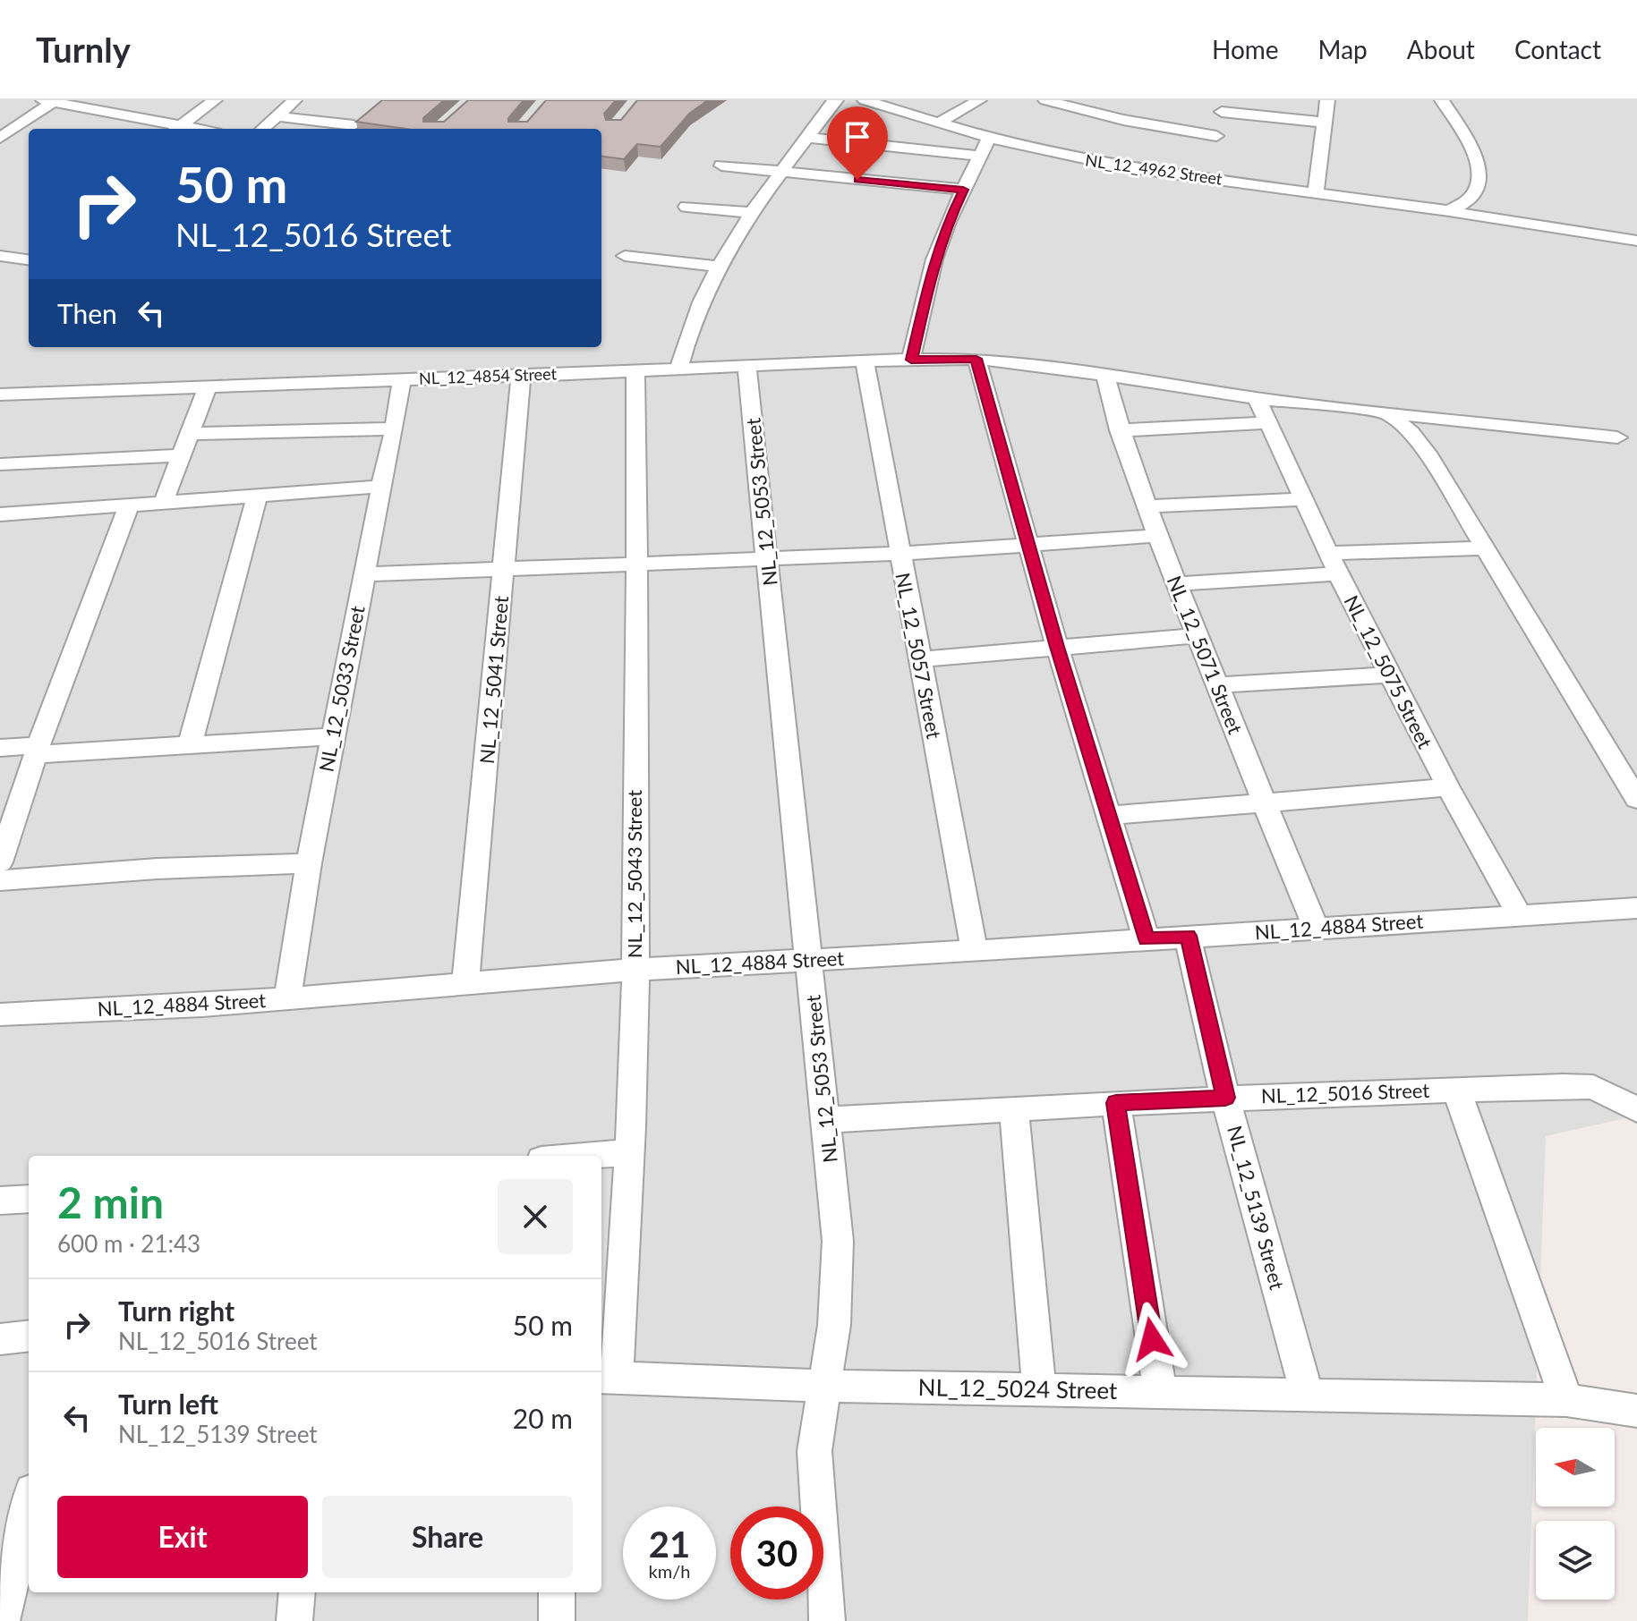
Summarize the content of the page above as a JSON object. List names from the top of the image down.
{
  "streets": {
    "street": [
      "NL_12_4962 Street",
      "NL_12_4854 Street",
      "NL_12_5053 Street",
      "NL_12_5071 Street",
      "NL_12_5057 Street",
      "NL_12_5075 Street",
      "NL_12_5041 Street",
      "NL_12_5033 Street",
      "NL_12_5043 Street",
      "NL_12_4884 Street",
      "NL_12_5016 Street",
      "NL_12_5139 Street",
      "NL_12_5024 Street"
    ]
  },
  "crossings": [
    ["NL_12_4854 Street", "NL_12_5053 Street"],
    ["NL_12_4854 Street", "NL_12_5071 Street"],
    ["NL_12_4854 Street", "NL_12_5057 Street"],
    ["NL_12_4854 Street", "NL_12_5075 Street"],
    ["NL_12_4854 Street", "NL_12_5041 Street"],
    ["NL_12_4854 Street", "NL_12_5033 Street"],
    ["NL_12_4854 Street", "NL_12_5043 Street"],
    ["NL_12_5053 Street", "NL_12_4884 Street"],
    ["NL_12_5053 Street", "NL_12_5016 Street"],
    ["NL_12_5053 Street", "NL_12_5024 Street"],
    ["NL_12_5071 Street", "NL_12_4884 Street"],
    ["NL_12_5057 Street", "NL_12_4884 Street"],
    ["NL_12_5075 Street", "NL_12_4884 Street"],
    ["NL_12_5041 Street", "NL_12_4884 Street"],
    ["NL_12_5033 Street", "NL_12_4884 Street"],
    ["NL_12_5043 Street", "NL_12_4884 Street"],
    ["NL_12_5043 Street", "NL_12_5024 Street"],
    ["NL_12_4884 Street", "NL_12_5139 Street"],
    ["NL_12_5016 Street", "NL_12_5139 Street"],
    ["NL_12_5139 Street", "NL_12_5024 Street"]
  ],
  "north": "left",
  "page": {
    "header": "Turnly",
    "nav": [
      "Home",
      "Map",
      "About",
      "Contact"
    ],
    "turn": ["50 m", "NL_12_5016 Street"],
    "then": "Then",
    "heading": ["2 min", "600 m · 21:43"],
    "list": [
      {
        "name": "Turn right",
        "note": "NL_12_5016 Street",
        "value": "50 m"
      },
      {
        "name": "Turn left",
        "note": "NL_12_5139 Street",
        "value": "20 m"
      }
    ],
    "buttons": ["Exit", "Share"],
    "speed": "21 km/h",
    "limit": "30"
  }
}
